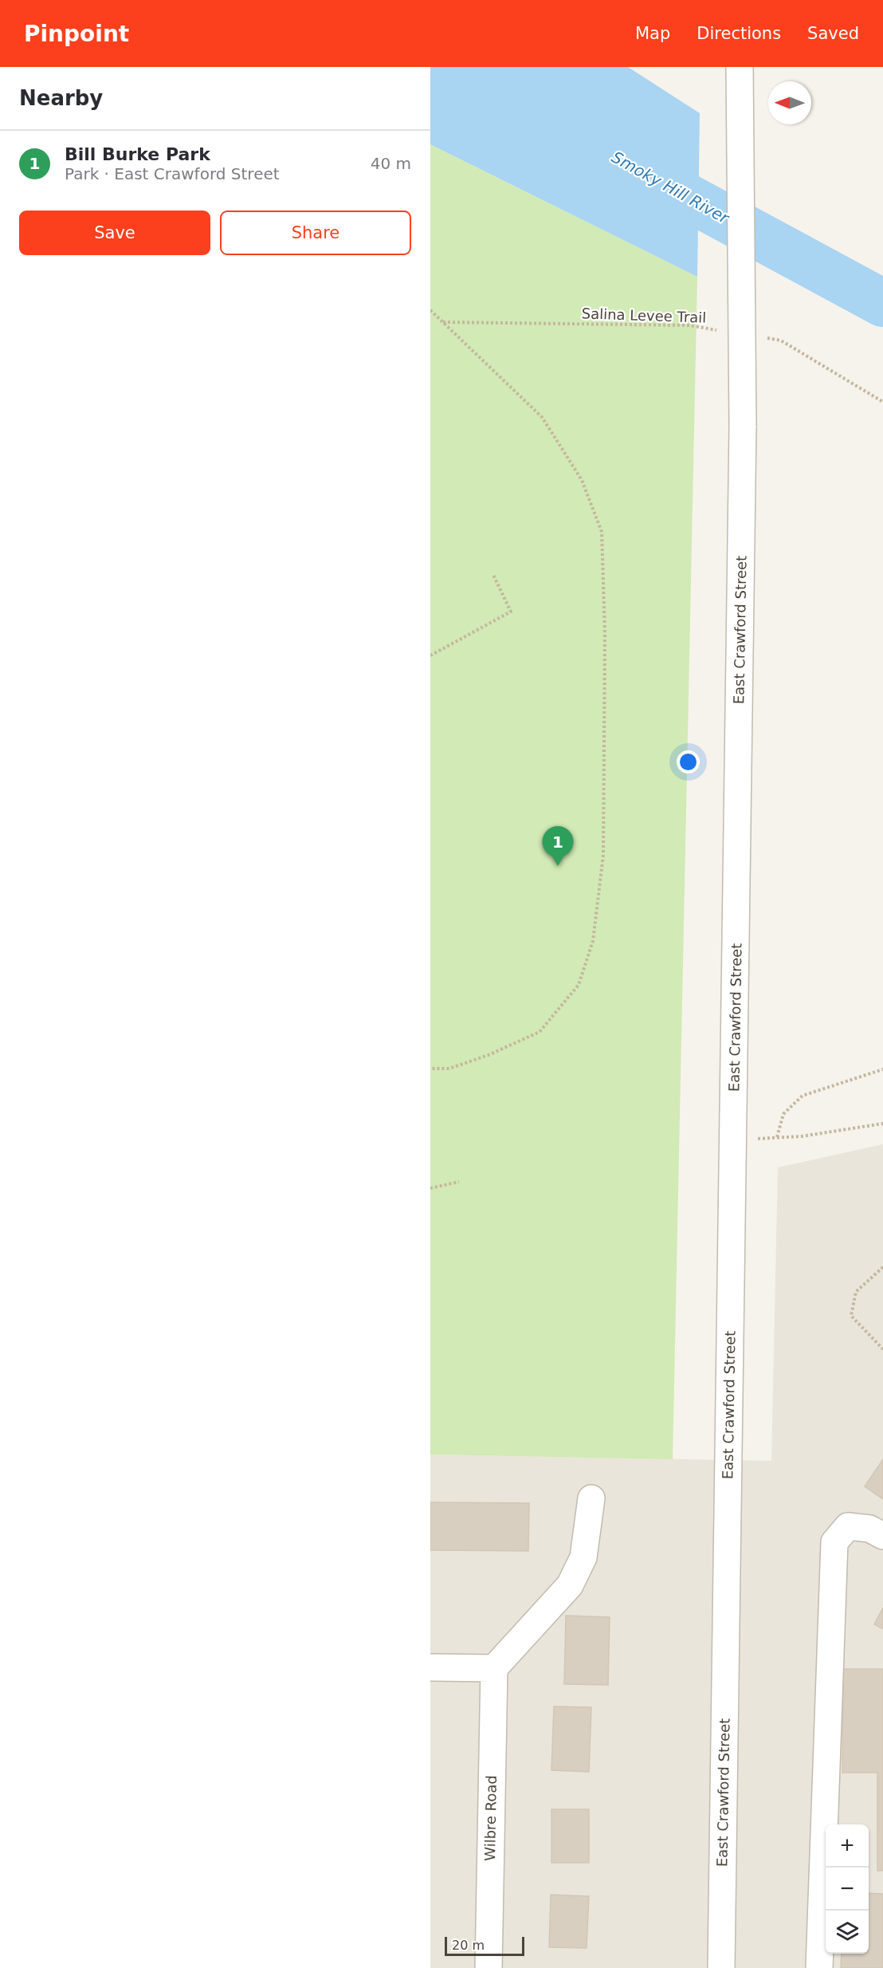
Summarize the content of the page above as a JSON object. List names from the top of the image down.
{
  "streets": {
    "street": ["East Crawford Street", "Wilbre Road"],
    "path": ["Salina Levee Trail"]
  },
  "water": ["Smoky Hill River"],
  "scale_bar": "20 m",
  "north": "left",
  "page": {
    "header": "Pinpoint",
    "nav": ["Map", "Directions", "Saved"],
    "heading": "Nearby",
    "list": [
      {
        "mark": "1",
        "name": "Bill Burke Park",
        "note": "Park · East Crawford Street",
        "value": "40 m"
      }
    ],
    "buttons": ["Save", "Share"],
    "pins": "1",
    "map_buttons": ["+", "−"],
    "scale": "20 m"
  }
}
